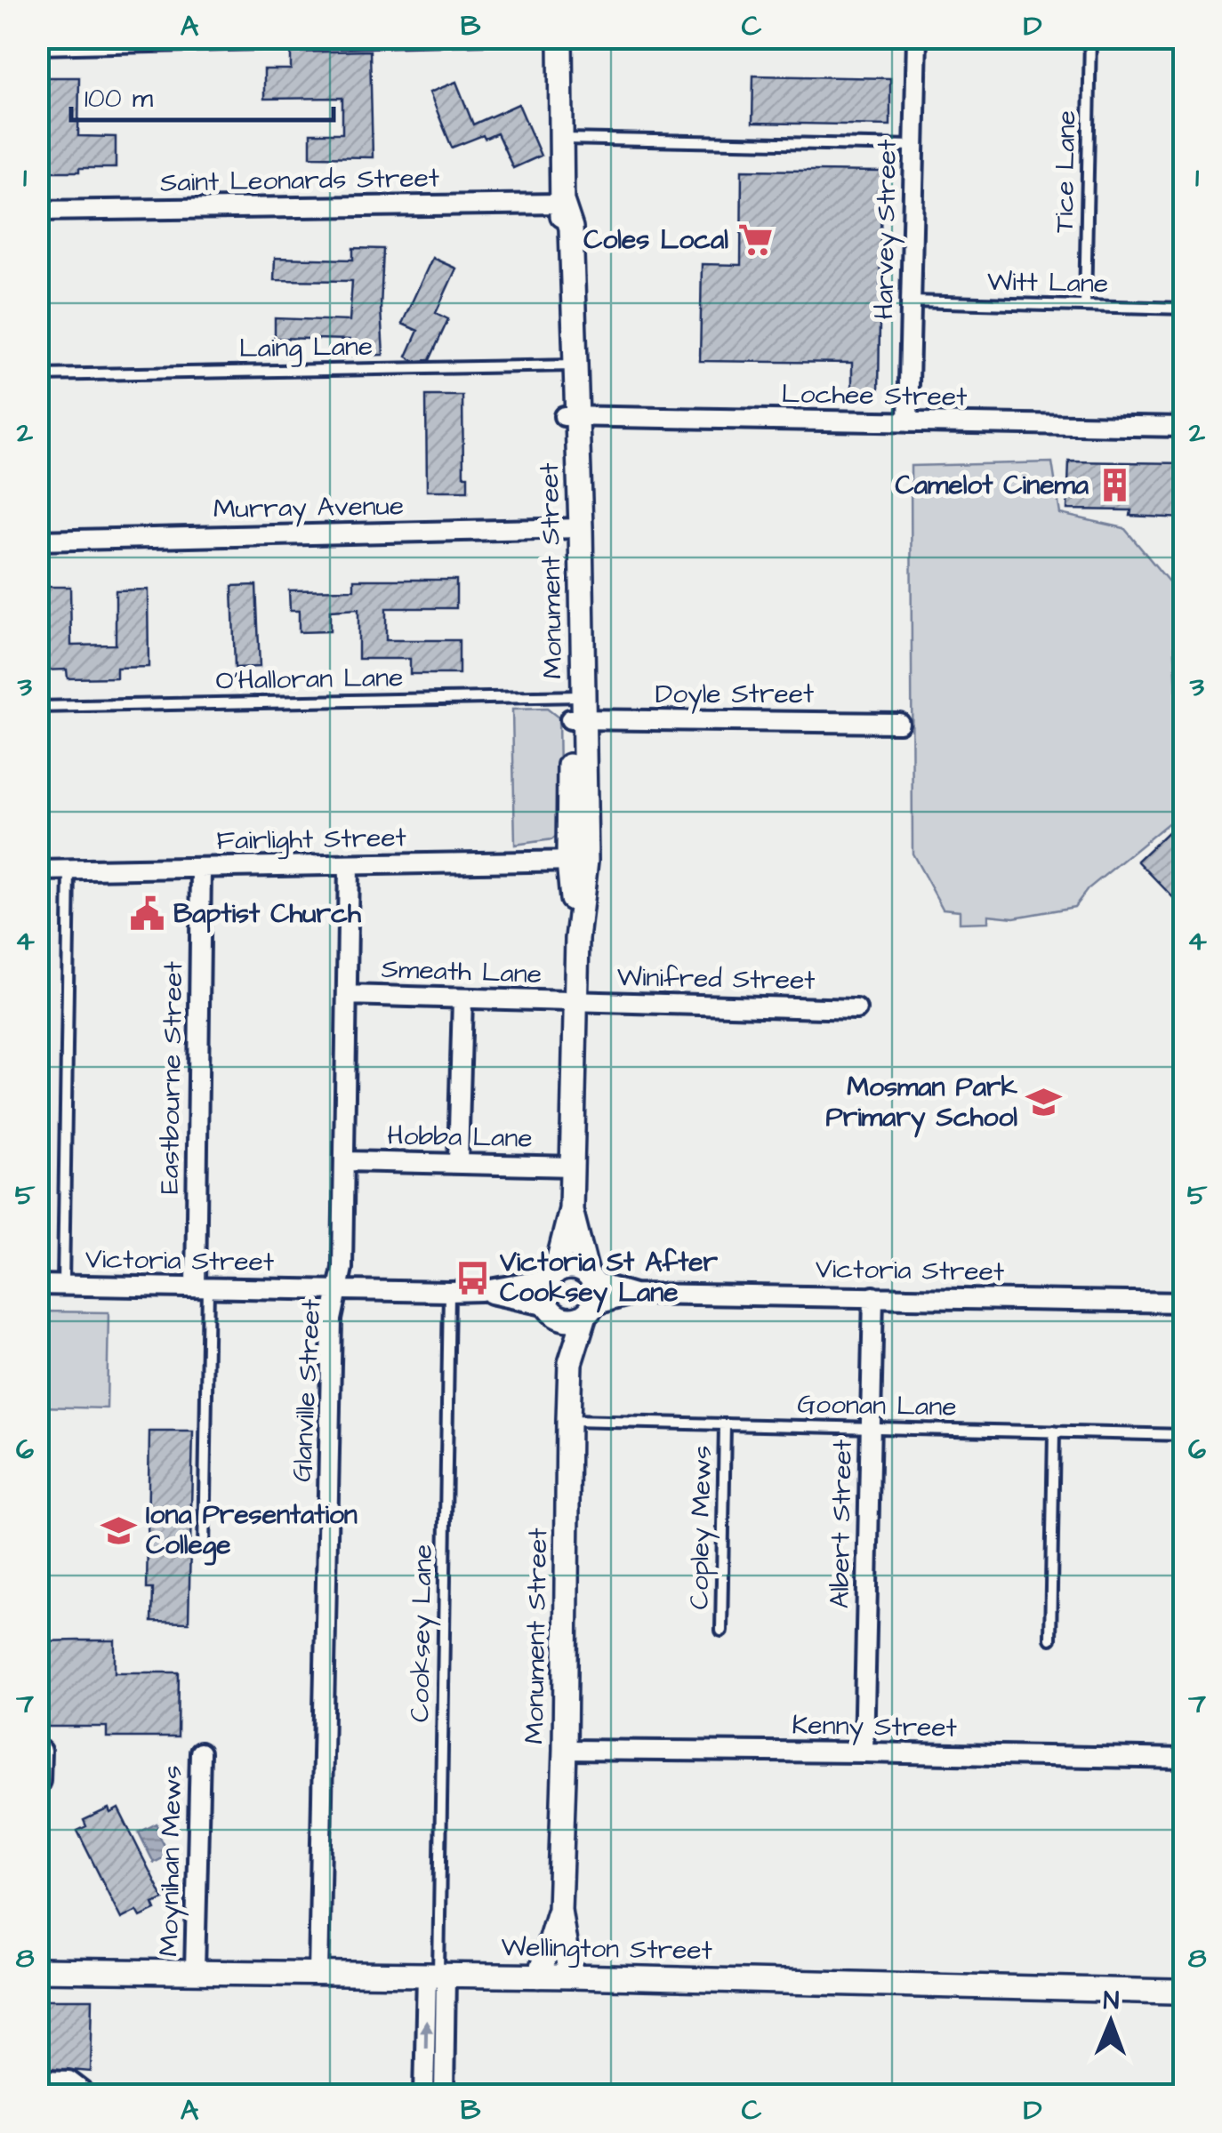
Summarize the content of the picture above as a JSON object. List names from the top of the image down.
{
  "streets": {
    "street": [
      "Saint Leonards Street",
      "Harvey Street",
      "Lochee Street",
      "Murray Avenue",
      "Monument Street",
      "Doyle Street",
      "Fairlight Street",
      "Smeath Lane",
      "Winifred Street",
      "Eastbourne Street",
      "Hobba Lane",
      "Victoria Street",
      "Glanville Street",
      "Albert Street",
      "Kenny Street",
      "Moynihan Mews",
      "Wellington Street"
    ],
    "lane": [
      "Tice Lane",
      "Witt Lane",
      "Laing Lane",
      "O'Halloran Lane",
      "Goonan Lane",
      "Copley Mews",
      "Cooksey Lane"
    ]
  },
  "crossings": [
    ["Tice Lane", "Witt Lane"],
    ["Saint Leonards Street", "Monument Street"],
    ["Harvey Street", "Witt Lane"],
    ["Harvey Street", "Lochee Street"],
    ["Laing Lane", "Monument Street"],
    ["Lochee Street", "Monument Street"],
    ["Murray Avenue", "Monument Street"],
    ["Monument Street", "O'Halloran Lane"],
    ["Monument Street", "Doyle Street"],
    ["Monument Street", "Fairlight Street"],
    ["Monument Street", "Smeath Lane"],
    ["Monument Street", "Winifred Street"],
    ["Monument Street", "Hobba Lane"],
    ["Monument Street", "Victoria Street"],
    ["Monument Street", "Goonan Lane"],
    ["Monument Street", "Kenny Street"],
    ["Monument Street", "Wellington Street"],
    ["O'Halloran Lane", "Doyle Street"],
    ["Fairlight Street", "Eastbourne Street"],
    ["Fairlight Street", "Glanville Street"],
    ["Smeath Lane", "Winifred Street"],
    ["Smeath Lane", "Glanville Street"],
    ["Eastbourne Street", "Victoria Street"],
    ["Hobba Lane", "Glanville Street"],
    ["Victoria Street", "Glanville Street"],
    ["Victoria Street", "Albert Street"],
    ["Victoria Street", "Cooksey Lane"],
    ["Glanville Street", "Wellington Street"],
    ["Goonan Lane", "Albert Street"],
    ["Goonan Lane", "Copley Mews"],
    ["Albert Street", "Kenny Street"],
    ["Cooksey Lane", "Wellington Street"],
    ["Moynihan Mews", "Wellington Street"]
  ],
  "places": {
    "supermarket": ["Coles Local"],
    "building": ["Camelot Cinema"],
    "public building": ["Baptist Church"],
    "school or university": ["Mosman Park Primary School", "Iona Presentation College"],
    "bus stop": ["Victoria St After Cooksey Lane"]
  },
  "scale_bar": "100 m",
  "north": "top",
  "grid": {
    "columns": [
      "A",
      "B",
      "C",
      "D"
    ],
    "rows": [
      "1",
      "2",
      "3",
      "4",
      "5",
      "6",
      "7",
      "8"
    ]
  }
}
